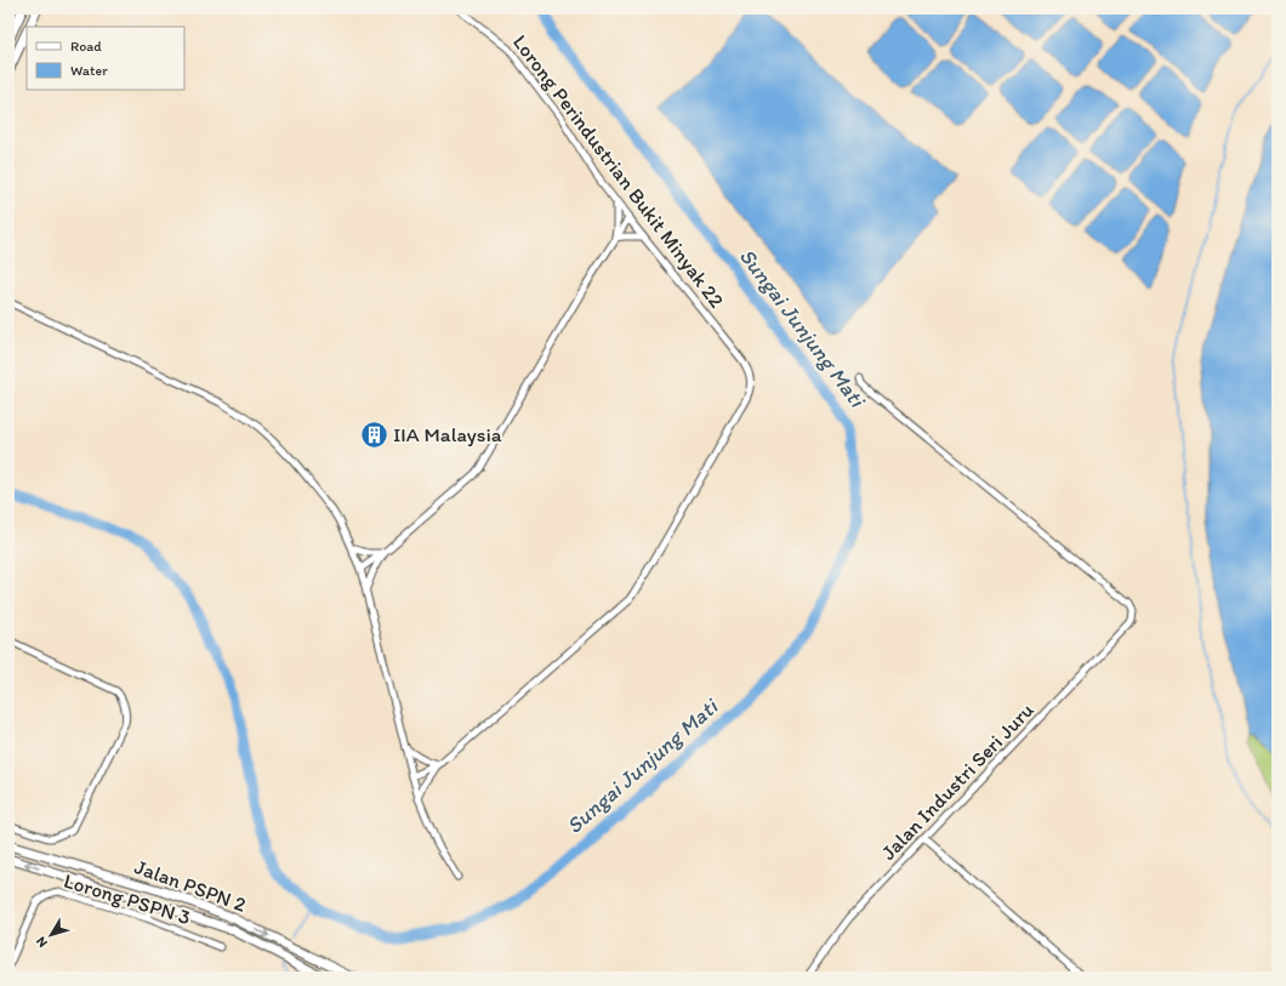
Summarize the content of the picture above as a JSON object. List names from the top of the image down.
{
  "streets": {
    "street": [
      "Lorong Perindustrian Bukit Minyak 22",
      "Jalan Industri Seri Juru",
      "Jalan PSPN 2",
      "Lorong PSPN 3"
    ]
  },
  "water": ["Sungai Junjung Mati"],
  "places": {
    "building": ["IIA Malaysia"]
  },
  "legend": ["Road", "Water"],
  "north": "bottom left"
}
